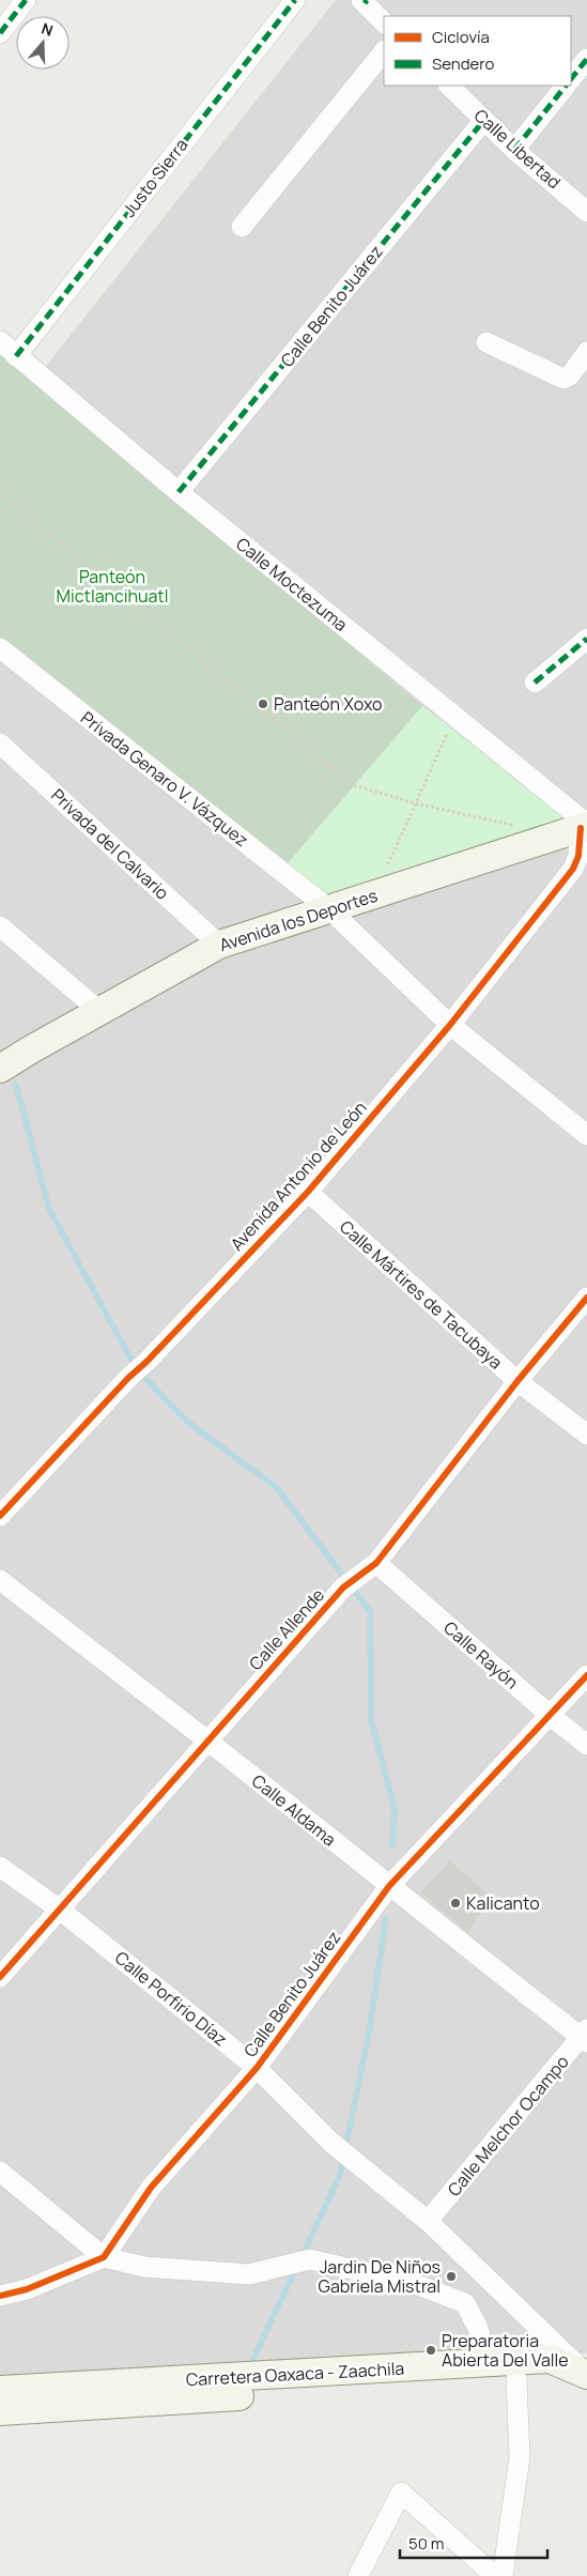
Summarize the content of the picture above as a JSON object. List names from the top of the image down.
{
  "streets": {
    "main road": ["Avenida los Deportes", "Carretera Oaxaca - Zaachila"],
    "street": [
      "Calle Libertad",
      "Justo Sierra",
      "Calle Benito Juárez",
      "Calle Moctezuma",
      "Privada Genaro V. Vázquez",
      "Privada del Calvario",
      "Avenida Antonio de León",
      "Calle Mártires de Tacubaya",
      "Calle Allende",
      "Calle Rayón",
      "Calle Aldama",
      "Calle Porfirio Díaz",
      "Calle Melchor Ocampo"
    ]
  },
  "crossings": [
    ["Calle Libertad", "Calle Benito Juárez"],
    ["Justo Sierra", "Calle Moctezuma"],
    ["Calle Benito Juárez", "Calle Moctezuma"],
    ["Calle Benito Juárez", "Calle Rayón"],
    ["Calle Benito Juárez", "Calle Aldama"],
    ["Calle Benito Juárez", "Calle Porfirio Díaz"],
    ["Calle Moctezuma", "Avenida los Deportes"],
    ["Calle Moctezuma", "Avenida Antonio de León"],
    ["Privada Genaro V. Vázquez", "Avenida los Deportes"],
    ["Privada Genaro V. Vázquez", "Avenida Antonio de León"],
    ["Privada del Calvario", "Avenida los Deportes"],
    ["Avenida los Deportes", "Avenida Antonio de León"],
    ["Avenida Antonio de León", "Calle Mártires de Tacubaya"],
    ["Calle Mártires de Tacubaya", "Calle Allende"],
    ["Calle Allende", "Calle Rayón"],
    ["Calle Allende", "Calle Aldama"],
    ["Calle Allende", "Calle Porfirio Díaz"],
    ["Calle Aldama", "Calle Melchor Ocampo"],
    ["Calle Porfirio Díaz", "Calle Melchor Ocampo"]
  ],
  "parks": ["Panteón Mictlancihuatl"],
  "places": [
    "Panteón Xoxo",
    "Kalicanto",
    "Jardin De Niños Gabriela Mistral",
    "Preparatoria Abierta Del Valle"
  ],
  "legend": ["Ciclovía", "Sendero"],
  "scale_bar": "50 m",
  "north": "top"
}
